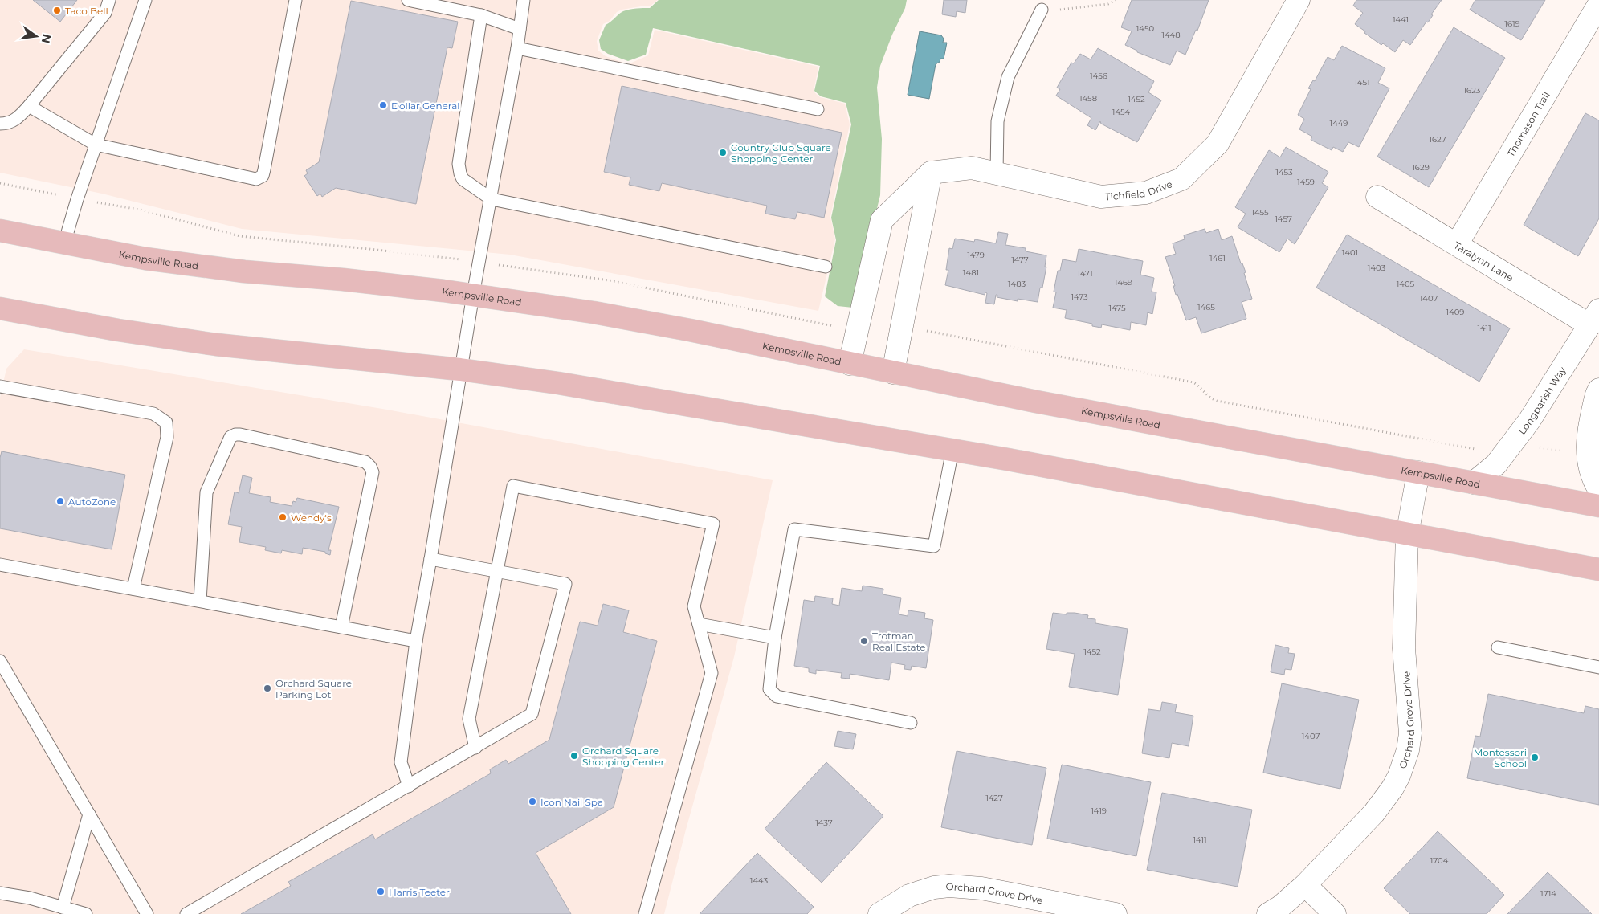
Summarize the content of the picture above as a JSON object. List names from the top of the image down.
{
  "streets": {
    "main road": ["Kempsville Road"],
    "street": [
      "Thomason Trail",
      "Tichfield Drive",
      "Taralynn Lane",
      "Longparish Way",
      "Orchard Grove Drive"
    ]
  },
  "crossings": [
    ["Thomason Trail", "Taralynn Lane"],
    ["Kempsville Road", "Longparish Way"],
    ["Kempsville Road", "Orchard Grove Drive"],
    ["Taralynn Lane", "Longparish Way"]
  ],
  "places": [
    "Taco Bell",
    "Dollar General",
    "Country Club Square Shopping Center",
    "AutoZone",
    "Wendy's",
    "Trotman Real Estate",
    "Orchard Square Parking Lot",
    "Orchard Square Shopping Center",
    "Montessori School",
    "Icon Nail Spa",
    "Harris Teeter"
  ],
  "house_numbers": [
    "1441",
    "1619",
    "1450",
    "1448",
    "1456",
    "1451",
    "1623",
    "1458",
    "1452",
    "1454",
    "1449",
    "1627",
    "1629",
    "1453",
    "1459",
    "1455",
    "1457",
    "1401",
    "1479",
    "1461",
    "1477",
    "1403",
    "1481",
    "1471",
    "1469",
    "1483",
    "1405",
    "1473",
    "1407",
    "1465",
    "1475",
    "1409",
    "1411",
    "1452",
    "1407",
    "1427",
    "1419",
    "1437",
    "1411",
    "1704",
    "1443",
    "1714"
  ],
  "north": "right"
}
